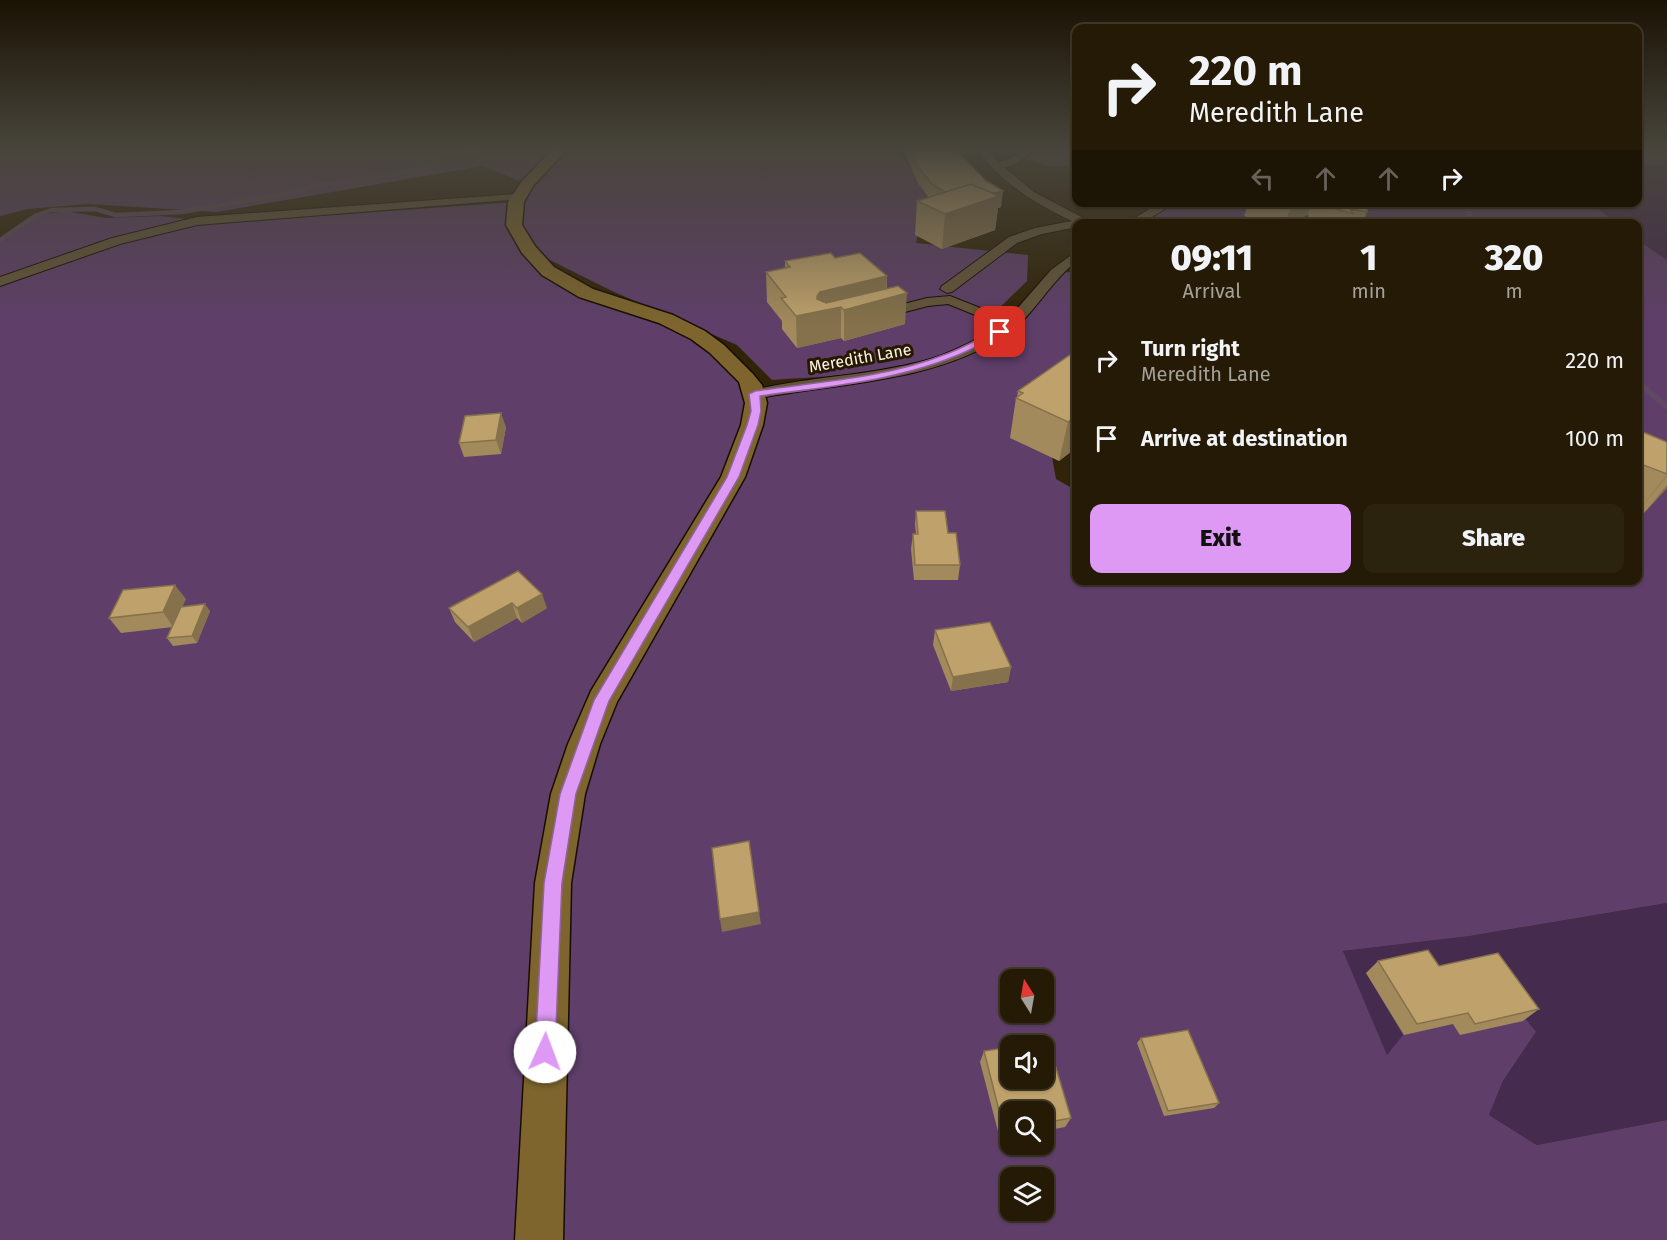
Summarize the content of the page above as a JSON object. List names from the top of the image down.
{
  "streets": {
    "street": ["Meredith Lane"]
  },
  "north": "top",
  "page": {
    "turn": ["220 m", "Meredith Lane"],
    "eta": [
      "09:11",
      "Arrival",
      "1",
      "min",
      "320",
      "m"
    ],
    "list": [
      {
        "name": "Turn right",
        "note": "Meredith Lane",
        "value": "220 m"
      },
      {
        "name": "Arrive at destination",
        "value": "100 m"
      }
    ],
    "buttons": ["Exit", "Share"]
  }
}
